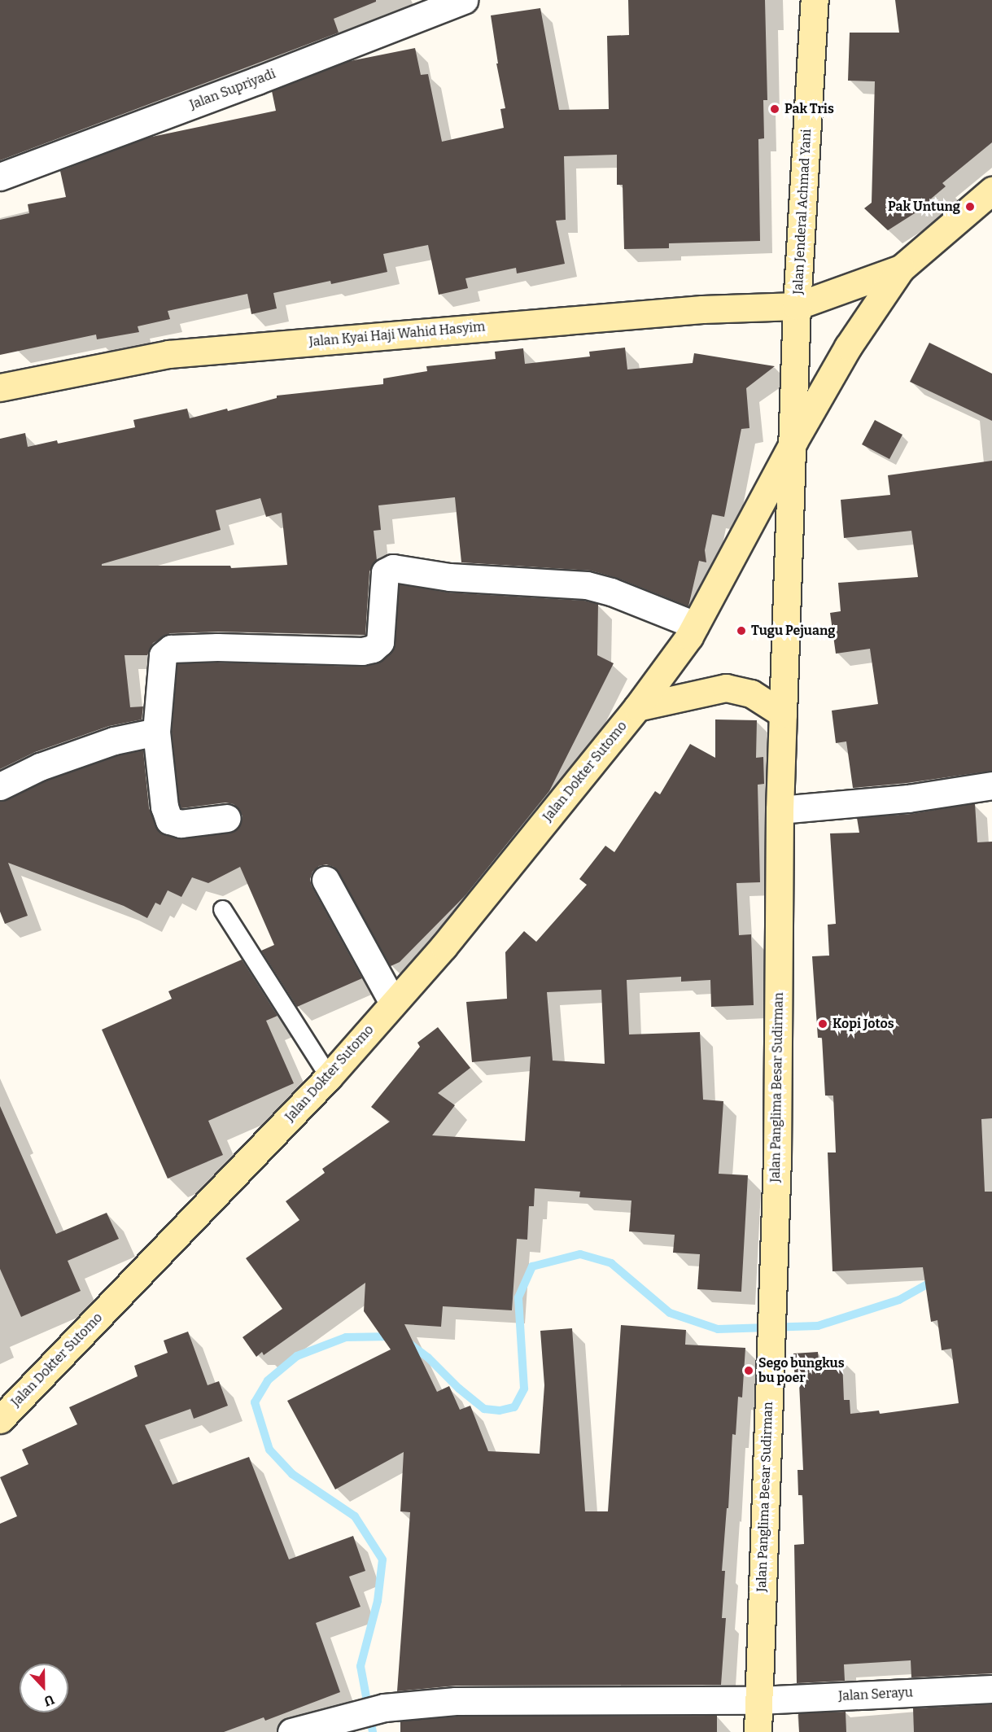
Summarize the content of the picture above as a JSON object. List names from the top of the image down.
{
  "streets": {
    "main road": [
      "Jalan Jenderal Achmad Yani",
      "Jalan Kyai Haji Wahid Hasyim",
      "Jalan Dokter Sutomo",
      "Jalan Panglima Besar Sudirman"
    ],
    "street": ["Jalan Supriyadi", "Jalan Serayu"]
  },
  "crossings": [
    ["Jalan Jenderal Achmad Yani", "Jalan Kyai Haji Wahid Hasyim"],
    ["Jalan Jenderal Achmad Yani", "Jalan Dokter Sutomo"],
    ["Jalan Jenderal Achmad Yani", "Jalan Panglima Besar Sudirman"],
    ["Jalan Kyai Haji Wahid Hasyim", "Jalan Dokter Sutomo"],
    ["Jalan Dokter Sutomo", "Jalan Panglima Besar Sudirman"],
    ["Jalan Panglima Besar Sudirman", "Jalan Serayu"]
  ],
  "places": [
    "Pak Tris",
    "Pak Untung",
    "Tugu Pejuang",
    "Kopi Jotos",
    "Sego bungkus bu poer"
  ],
  "north": "bottom"
}
